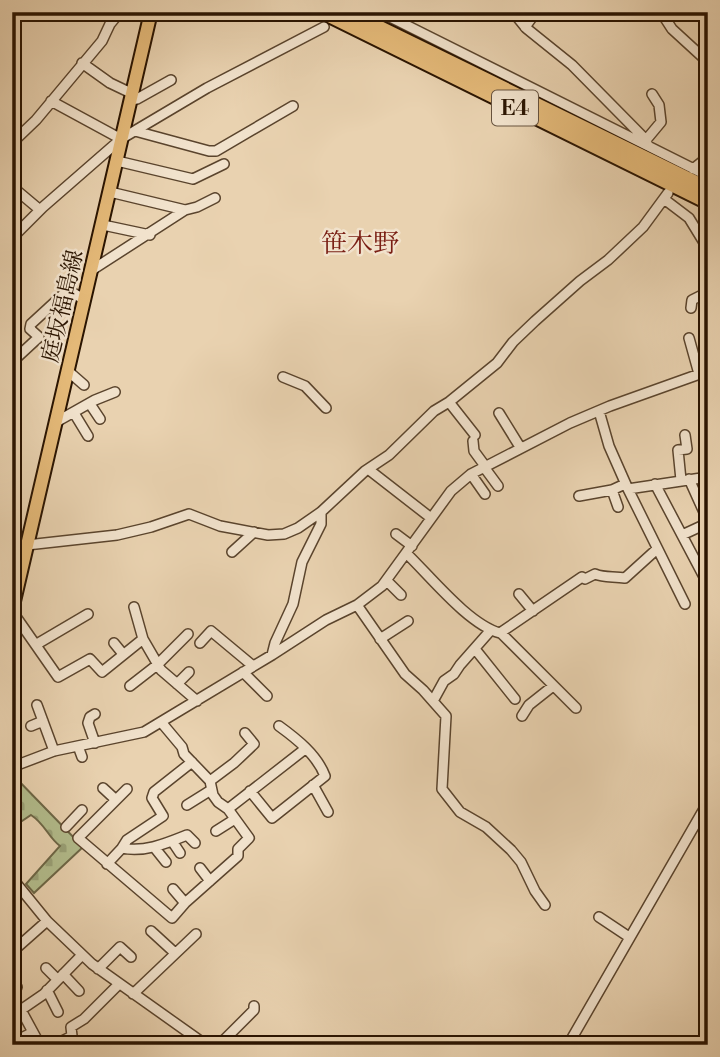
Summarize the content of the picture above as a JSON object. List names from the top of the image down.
{
  "streets": {
    "highway": ["E4"],
    "main road": ["庭坂福島線"]
  },
  "districts": ["笹木野"]
}
